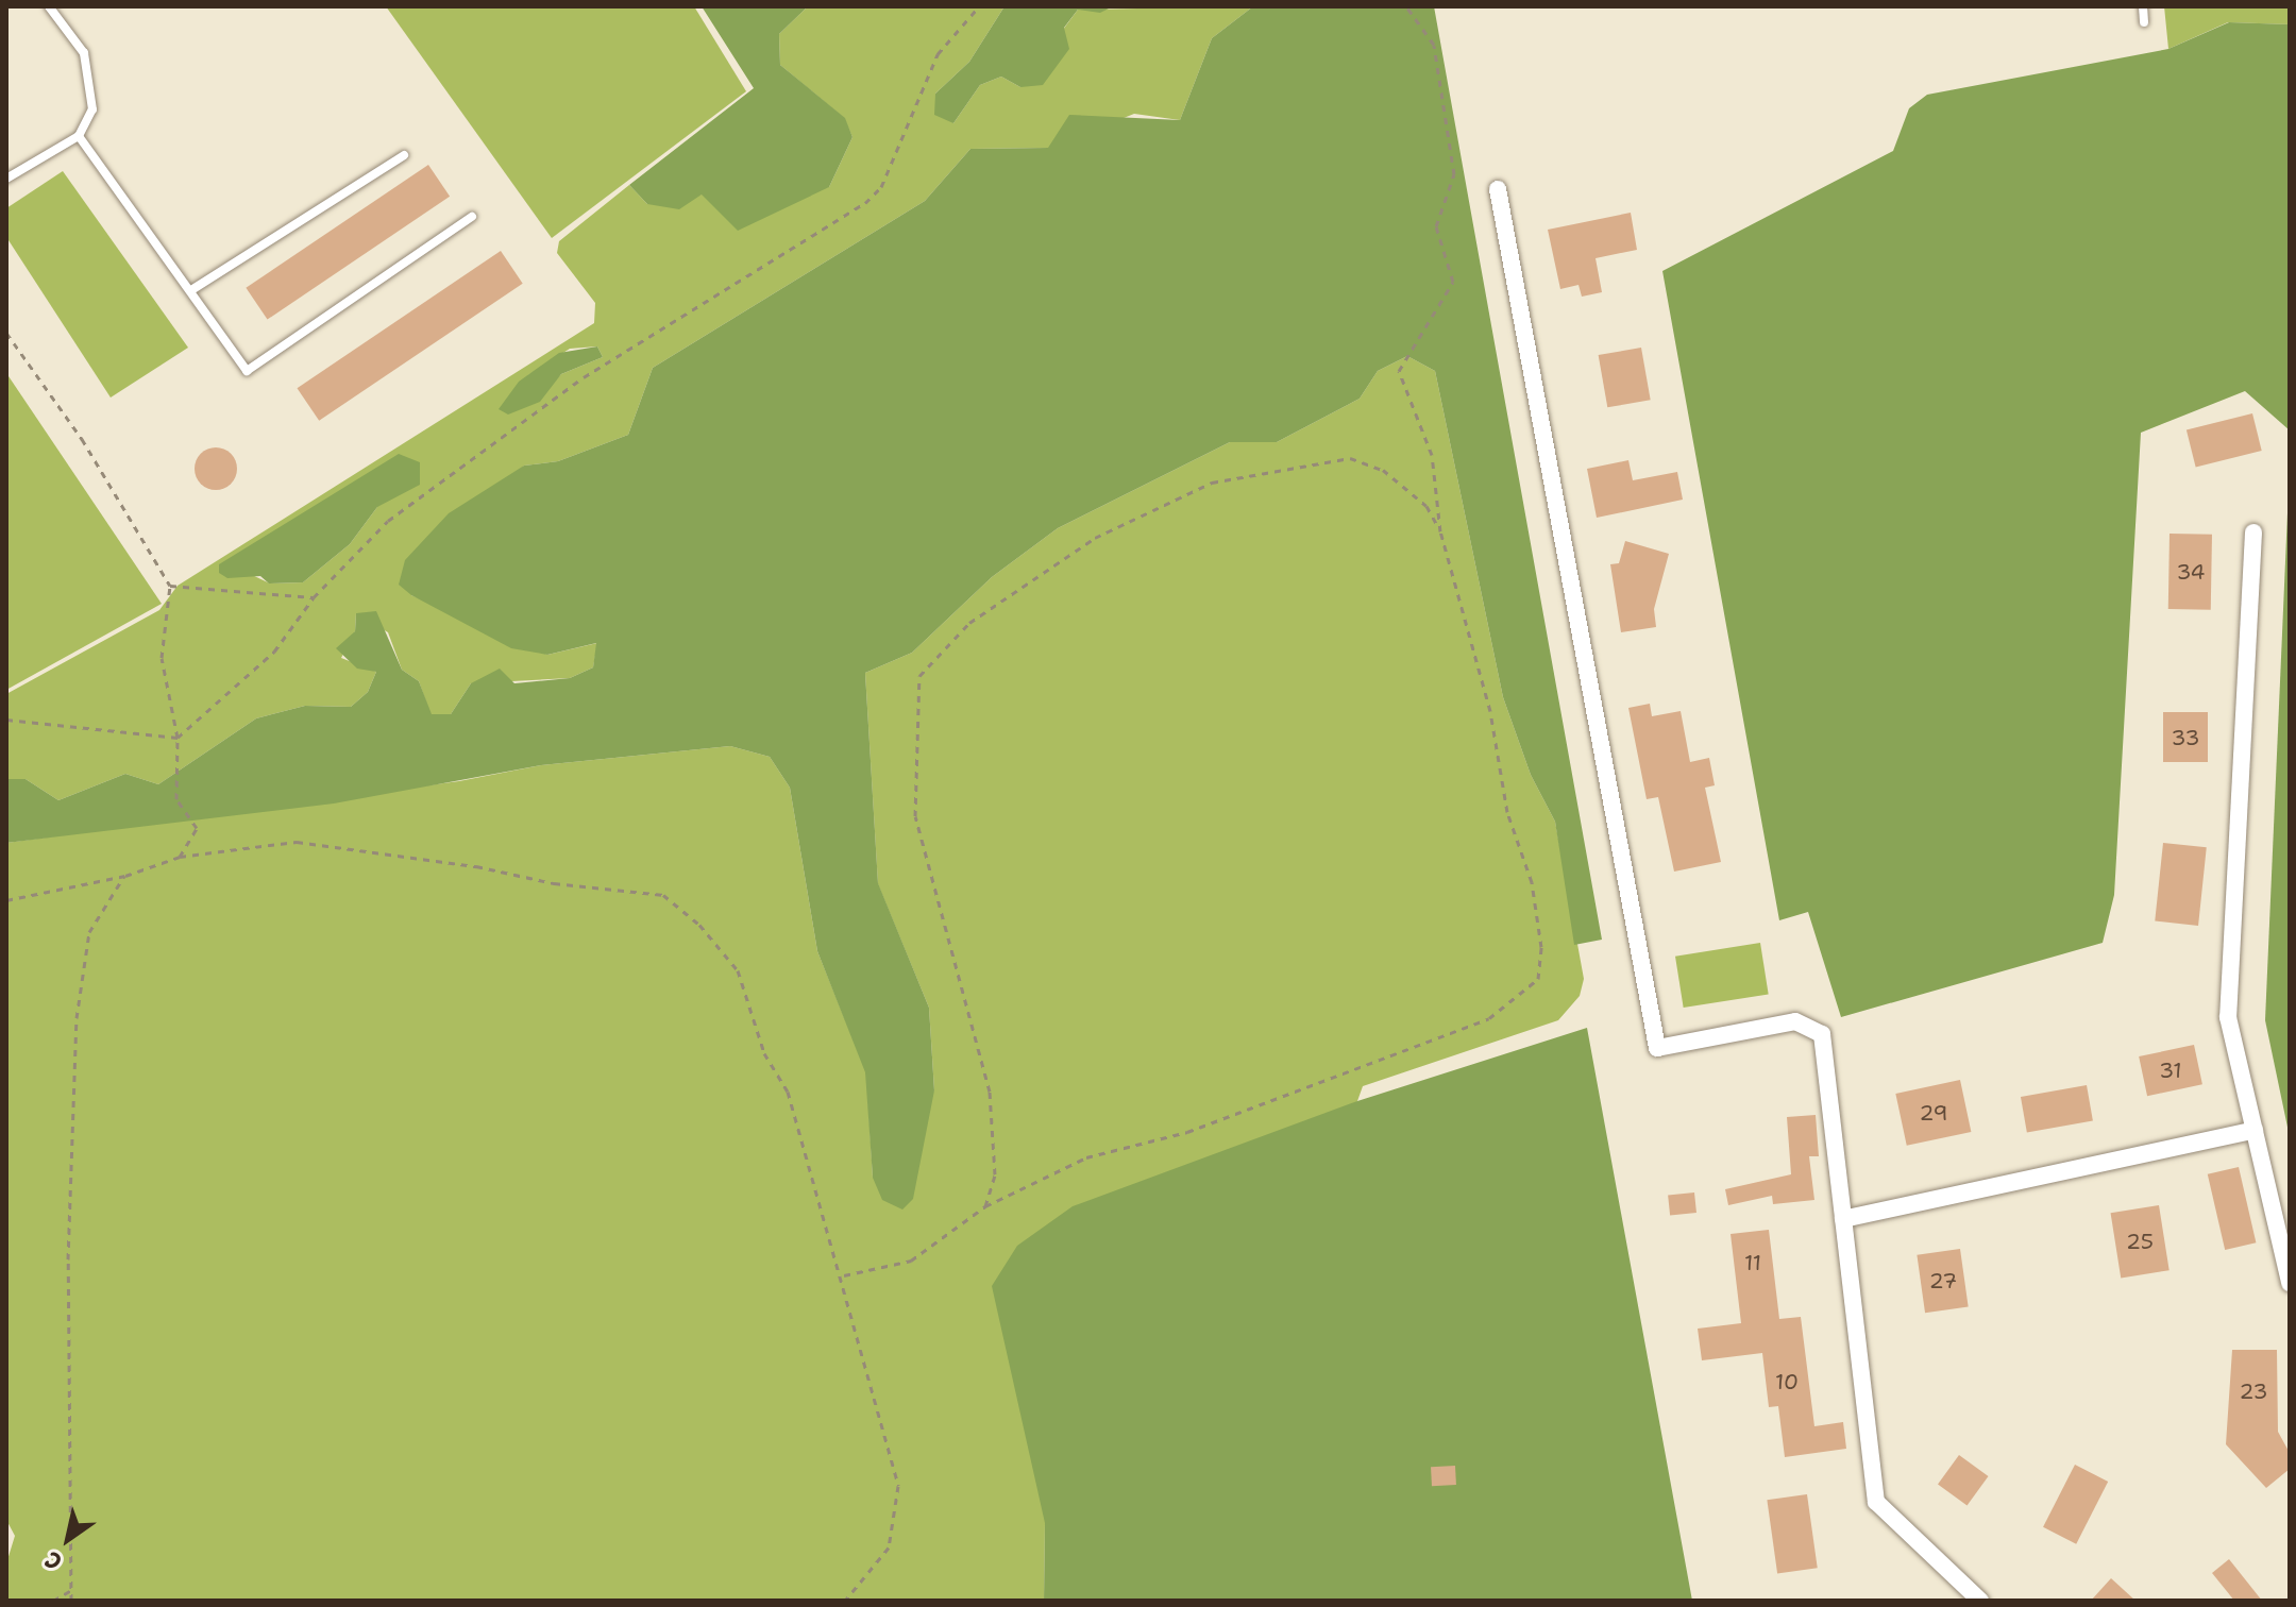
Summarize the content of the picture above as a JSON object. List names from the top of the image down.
{
  "house_numbers": [
    "34",
    "33",
    "31",
    "29",
    "25",
    "11",
    "27",
    "10",
    "23"
  ],
  "north": "bottom left"
}
